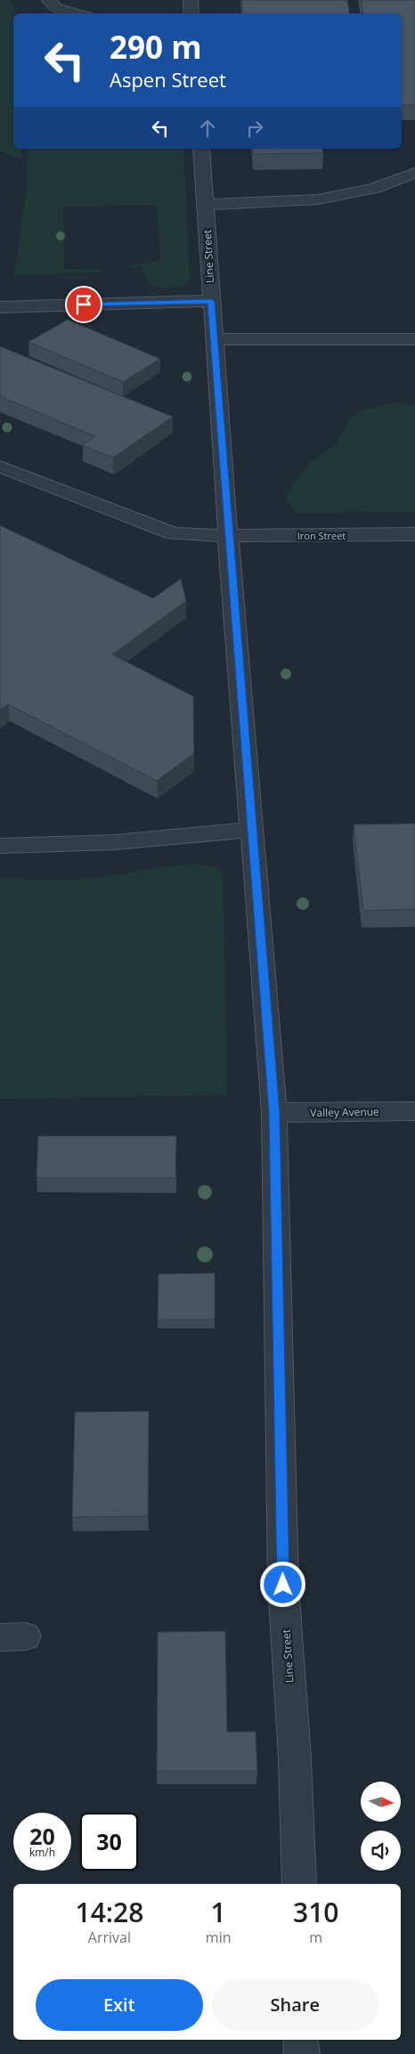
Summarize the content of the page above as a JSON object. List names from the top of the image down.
{
  "streets": {
    "street": ["Line Street", "Iron Street", "Valley Avenue"]
  },
  "crossings": [
    ["Line Street", "Iron Street"],
    ["Line Street", "Valley Avenue"]
  ],
  "north": "right",
  "page": {
    "turn": ["290 m", "Aspen Street"],
    "speed": "20 km/h",
    "limit": "30",
    "eta": [
      "14:28",
      "Arrival",
      "1",
      "min",
      "310",
      "m"
    ],
    "buttons": ["Exit", "Share"]
  }
}
